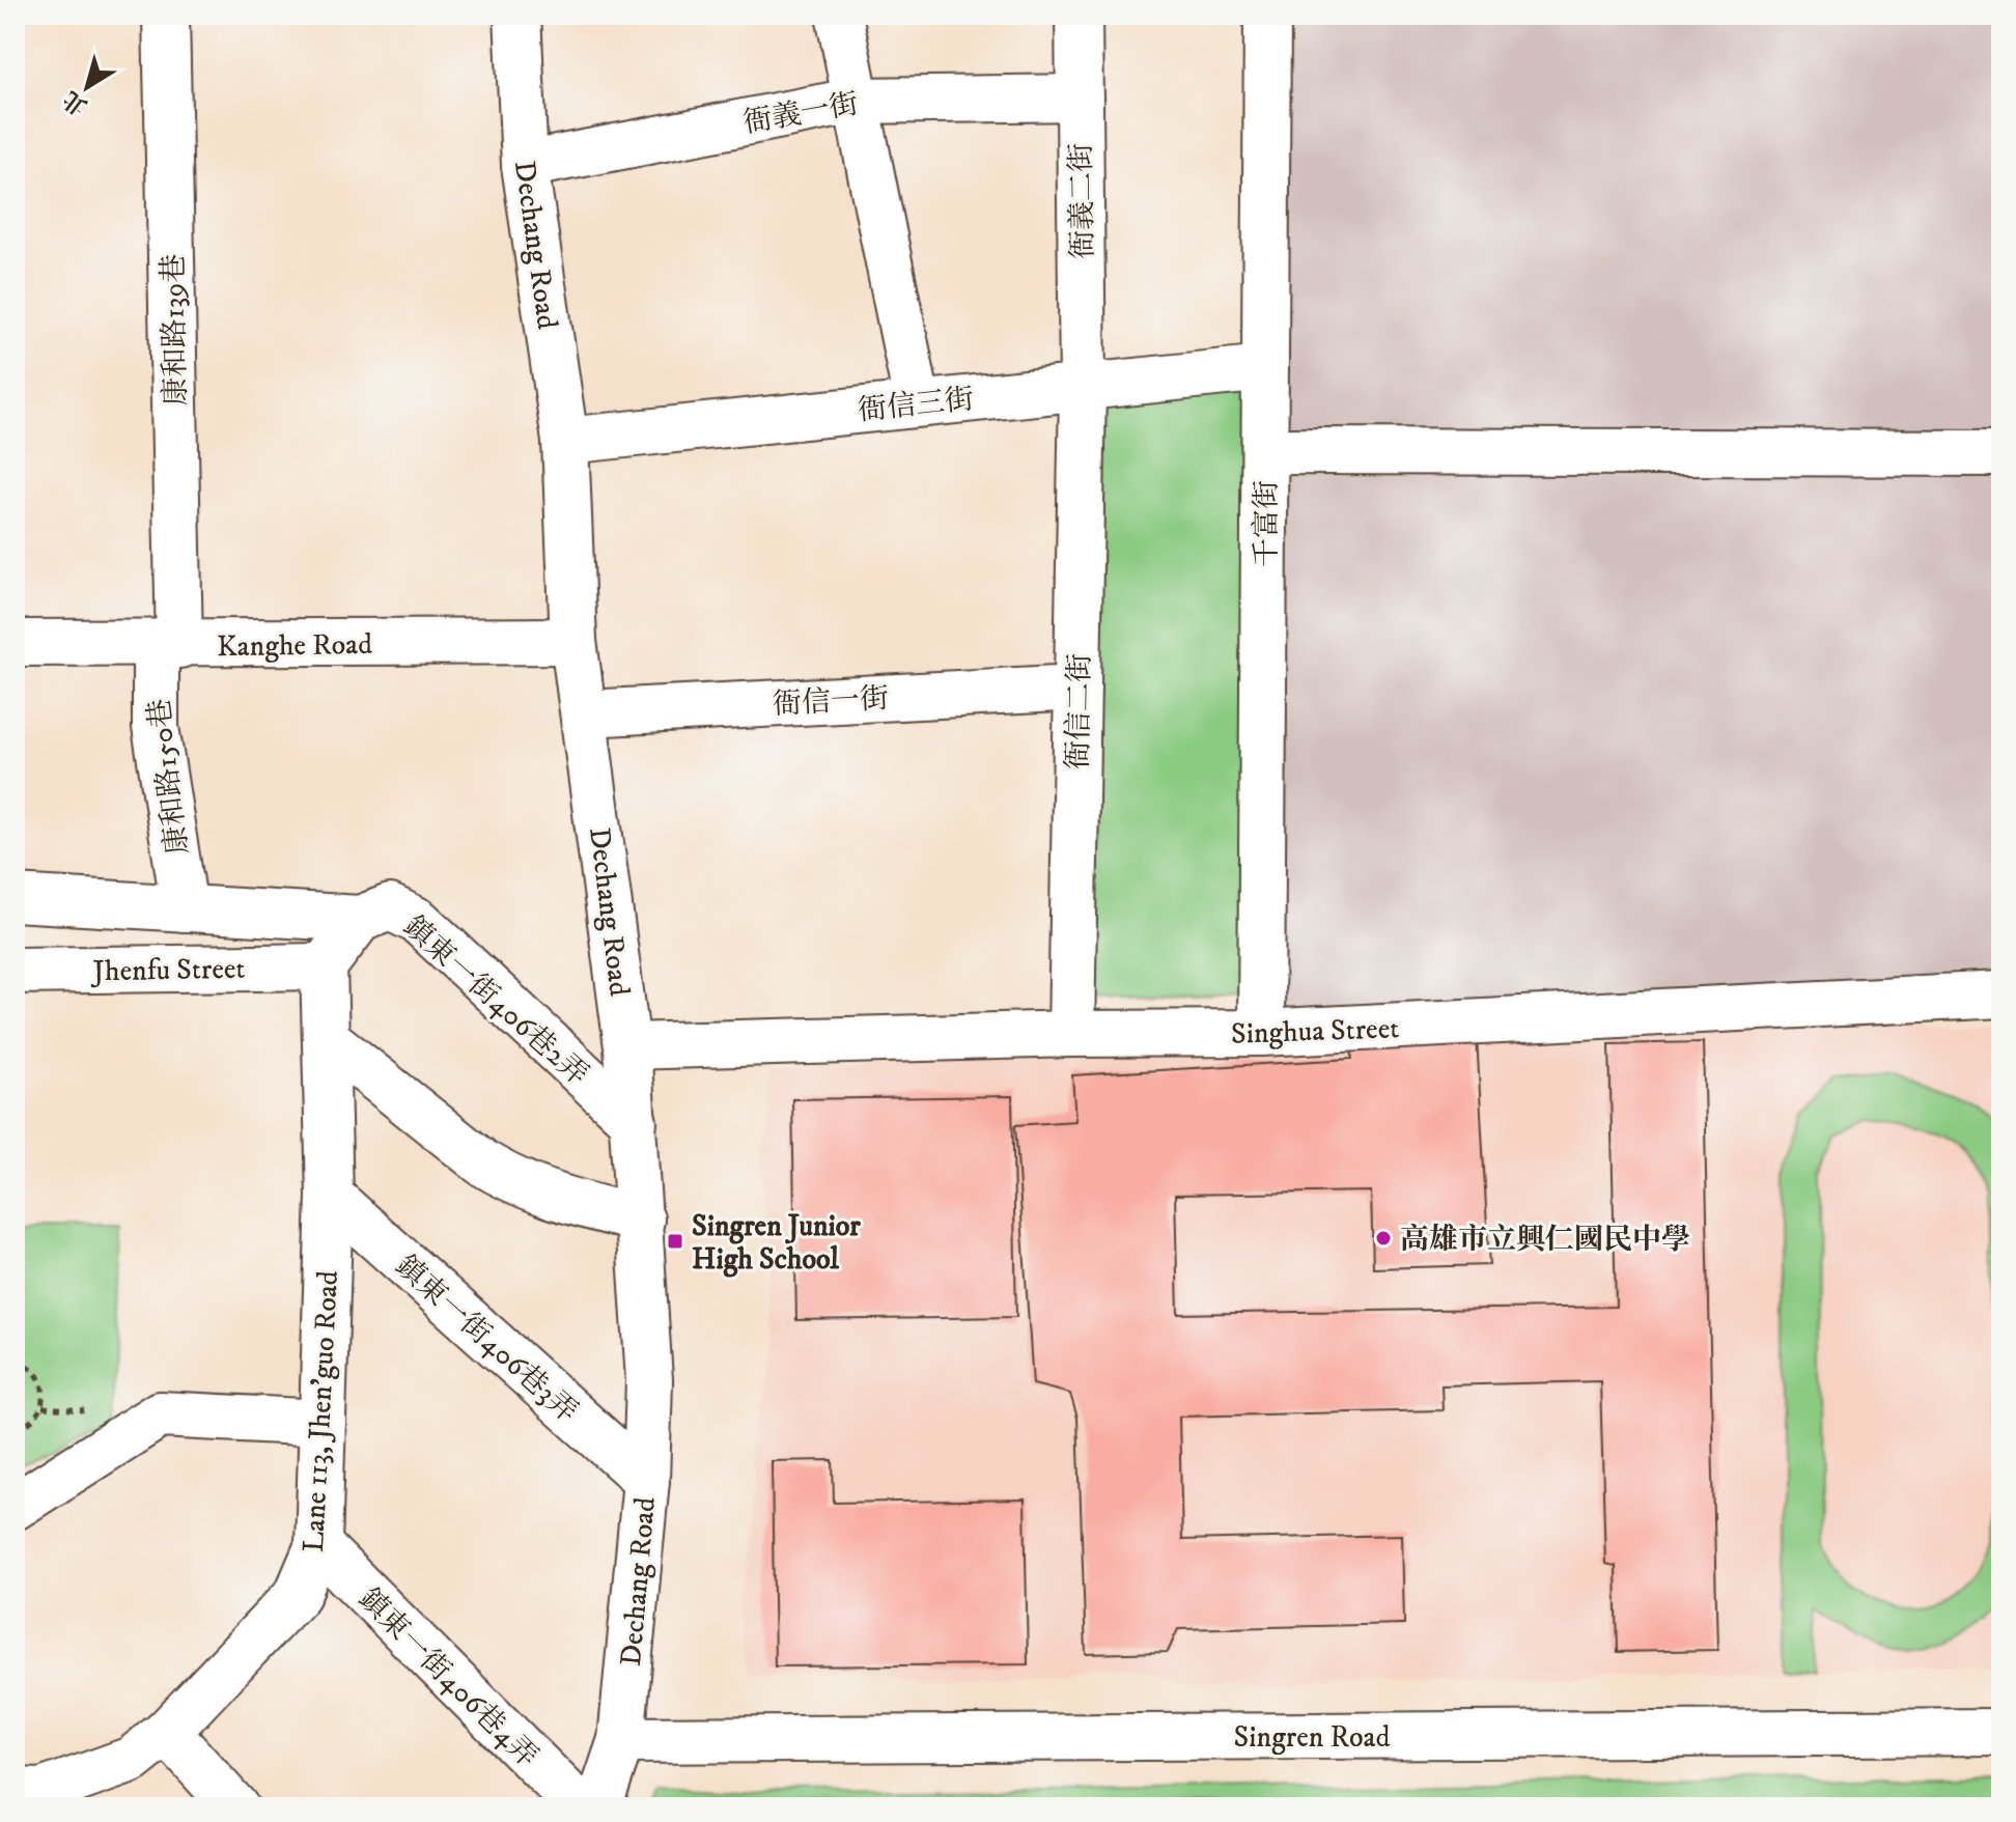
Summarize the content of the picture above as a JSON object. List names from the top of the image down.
{
  "streets": {
    "street": [
      "衙義一街",
      "衙義二街",
      "Dechang Road",
      "康和路139巷",
      "衙信三街",
      "千富街",
      "Kanghe Road",
      "衙信一街",
      "衙信二街",
      "康和路150巷",
      "Jhenfu Street",
      "鎮東一街406巷2弄",
      "Singhua Street",
      "鎮東一街406巷3弄",
      "Lane 113, Jhen'guo Road",
      "鎮東一街406巷4弄",
      "Singren Road"
    ]
  },
  "crossings": [
    ["衙義一街", "衙義二街"],
    ["衙義一街", "Dechang Road"],
    ["衙義二街", "衙信三街"],
    ["衙義二街", "衙信二街"],
    ["Dechang Road", "衙信三街"],
    ["Dechang Road", "Kanghe Road"],
    ["Dechang Road", "衙信一街"],
    ["Dechang Road", "鎮東一街406巷2弄"],
    ["Dechang Road", "Singhua Street"],
    ["Dechang Road", "鎮東一街406巷3弄"],
    ["Dechang Road", "Singren Road"],
    ["康和路139巷", "Kanghe Road"],
    ["康和路139巷", "康和路150巷"],
    ["衙信三街", "千富街"],
    ["衙信三街", "衙信二街"],
    ["千富街", "Singhua Street"],
    ["Kanghe Road", "康和路150巷"],
    ["衙信一街", "衙信二街"],
    ["衙信二街", "Singhua Street"],
    ["Jhenfu Street", "鎮東一街406巷2弄"],
    ["Jhenfu Street", "Lane 113, Jhen'guo Road"],
    ["鎮東一街406巷2弄", "Lane 113, Jhen'guo Road"],
    ["鎮東一街406巷3弄", "Lane 113, Jhen'guo Road"],
    ["Lane 113, Jhen'guo Road", "鎮東一街406巷4弄"]
  ],
  "places": {
    "other": ["高雄市立興仁國民中學"],
    "transit": ["Singren Junior High School"]
  },
  "north": "bottom left"
}
